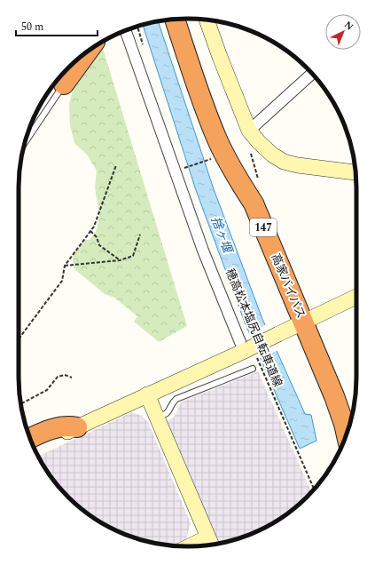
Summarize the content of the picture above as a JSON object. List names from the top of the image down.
{
  "streets": {
    "highway": ["147", "高家バイパス"],
    "path": ["穂高松本塩尻自転車道線"]
  },
  "water": ["捨ヶ堰"],
  "scale_bar": "50 m",
  "north": "top right"
}
